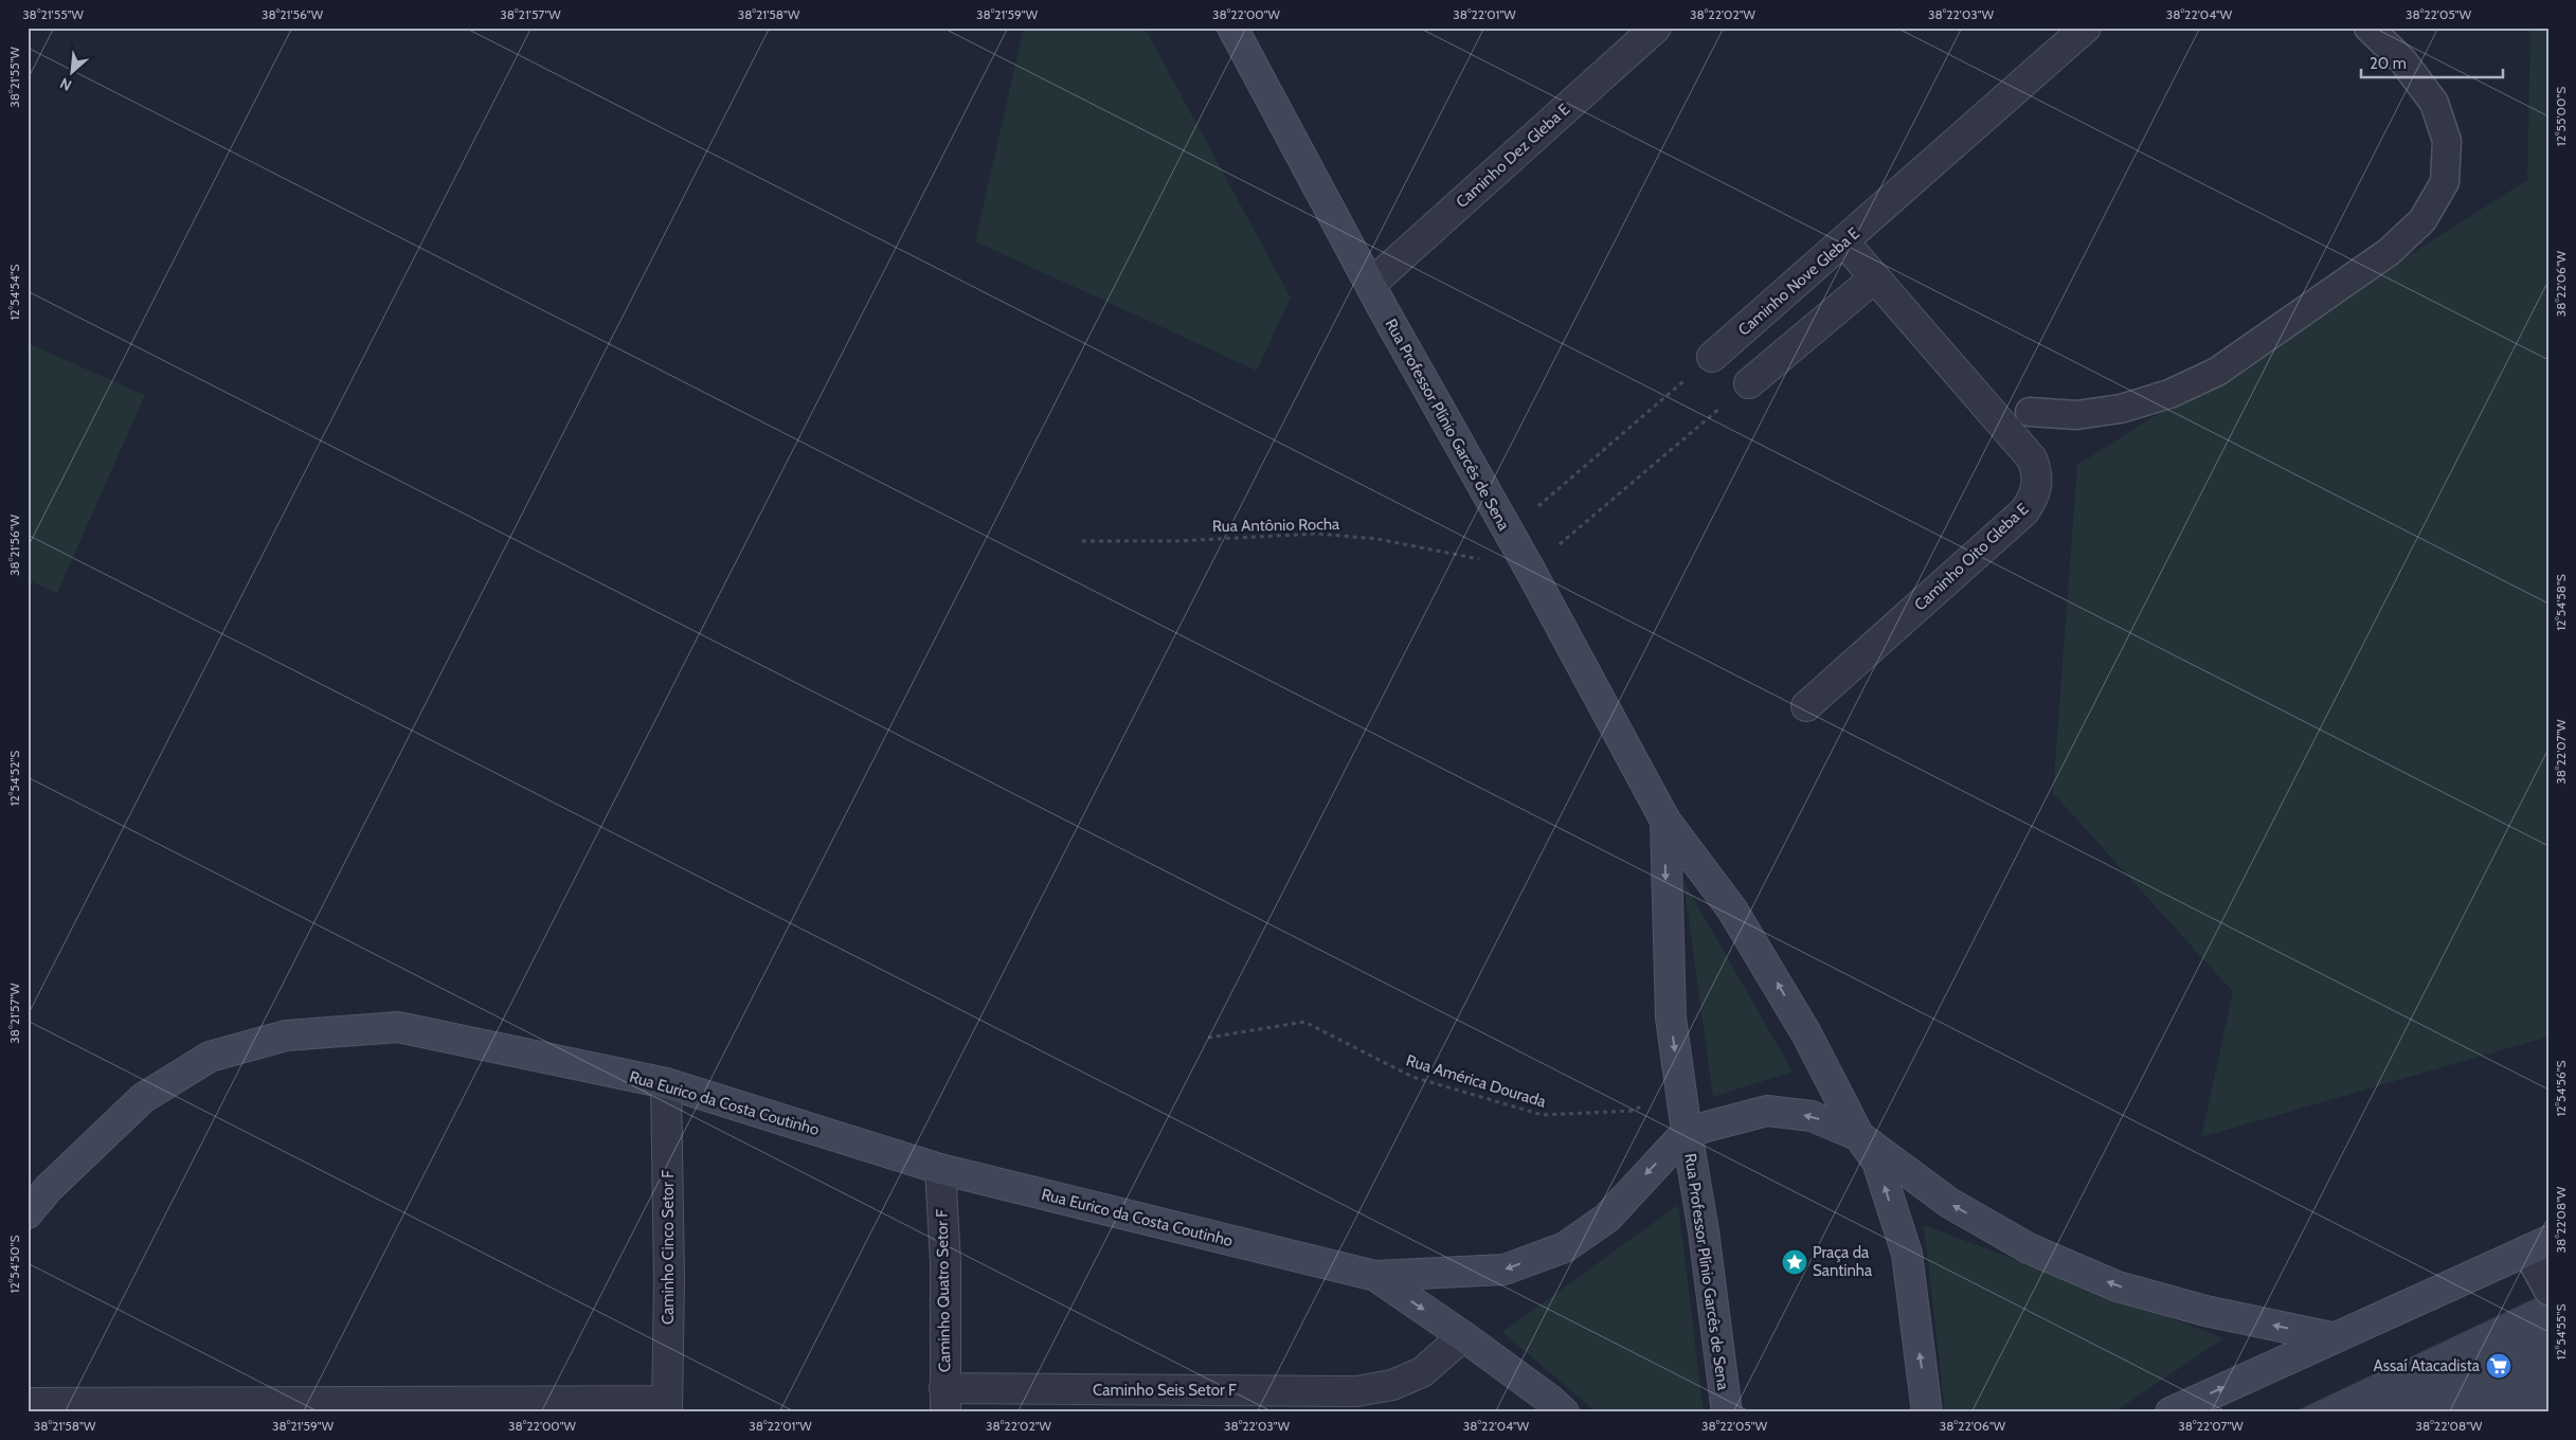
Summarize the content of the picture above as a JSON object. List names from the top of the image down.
{
  "streets": {
    "main road": ["Rua Professor Plínio Garcês de Sena", "Rua Eurico da Costa Coutinho"],
    "street": [
      "Caminho Dez Gleba E",
      "Caminho Nove Gleba E",
      "Caminho Oito Gleba E",
      "Caminho Cinco Setor F",
      "Caminho Quatro Setor F",
      "Caminho Seis Setor F"
    ],
    "path": ["Rua Antônio Rocha", "Rua América Dourada"]
  },
  "crossings": [
    ["Caminho Dez Gleba E", "Rua Professor Plínio Garcês de Sena"],
    ["Caminho Nove Gleba E", "Caminho Oito Gleba E"],
    ["Rua Professor Plínio Garcês de Sena", "Rua Antônio Rocha"],
    ["Rua Professor Plínio Garcês de Sena", "Rua América Dourada"],
    ["Rua Professor Plínio Garcês de Sena", "Rua Eurico da Costa Coutinho"],
    ["Rua Eurico da Costa Coutinho", "Caminho Cinco Setor F"],
    ["Rua Eurico da Costa Coutinho", "Caminho Quatro Setor F"],
    ["Rua Eurico da Costa Coutinho", "Caminho Seis Setor F"],
    ["Caminho Quatro Setor F", "Caminho Seis Setor F"]
  ],
  "places": {
    "place": ["Praça da Santinha"],
    "supermarket": ["Assaí Atacadista"]
  },
  "scale_bar": "20 m",
  "north": "bottom left",
  "coordinates": [
    "38°21'55\"W",
    "38°21'56\"W",
    "38°21'57\"W",
    "38°21'58\"W",
    "38°21'59\"W",
    "38°22'00\"W",
    "38°22'01\"W",
    "38°22'02\"W",
    "38°22'03\"W",
    "38°22'04\"W",
    "38°22'05\"W",
    "12°55'00\"S",
    "38°22'06\"W",
    "12°54'54\"S",
    "12°54'58\"S",
    "38°22'07\"W",
    "12°54'52\"S",
    "12°54'56\"S",
    "38°22'08\"W",
    "12°54'50\"S",
    "12°54'55\"S"
  ]
}
